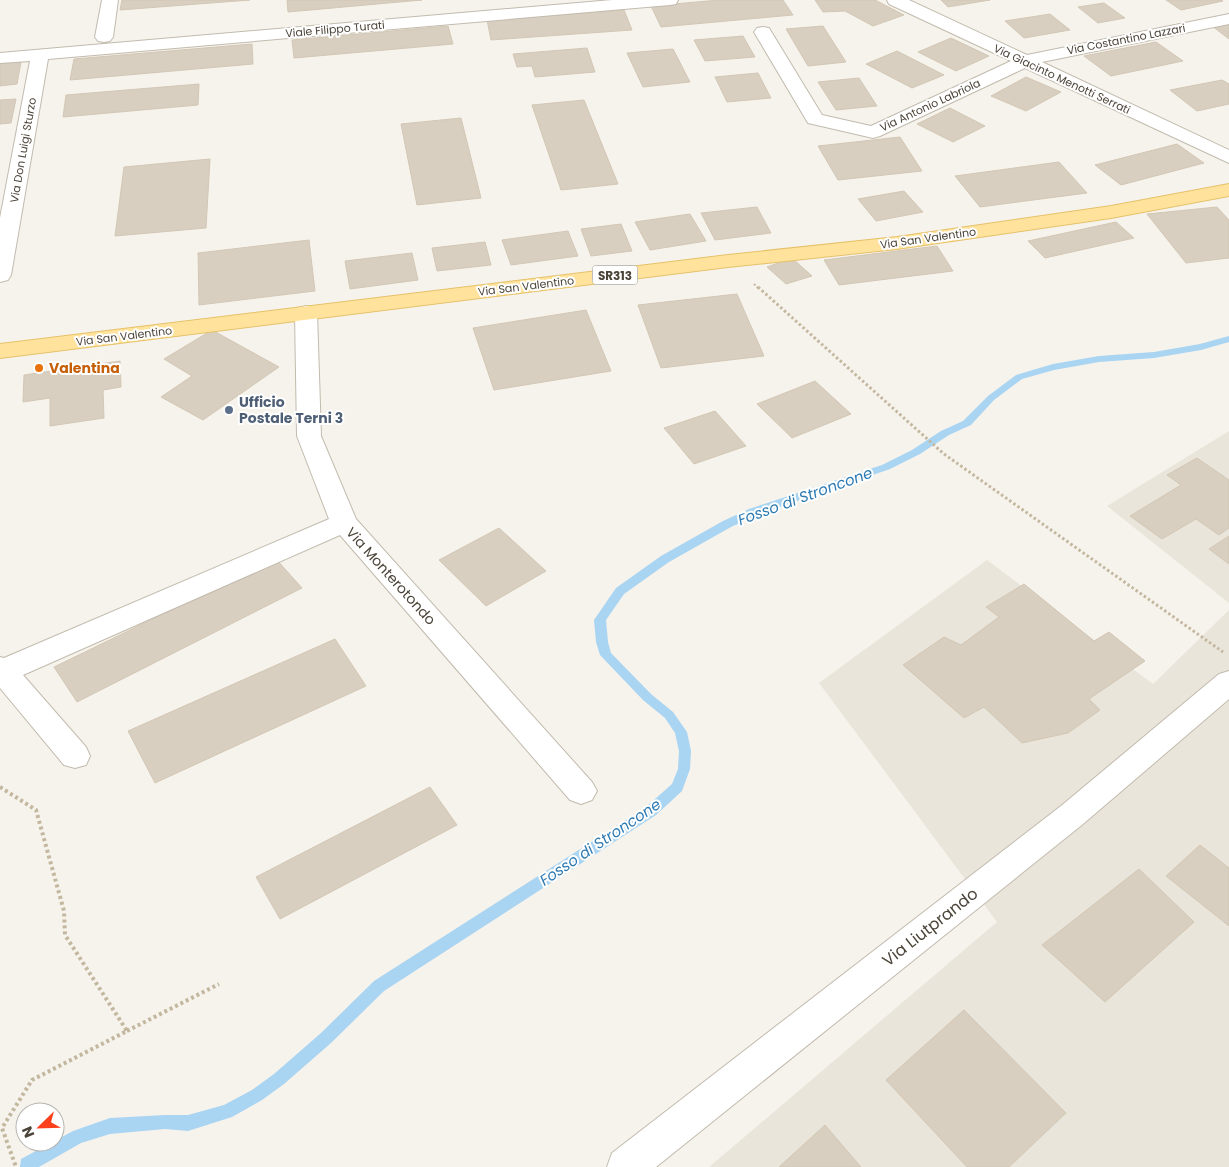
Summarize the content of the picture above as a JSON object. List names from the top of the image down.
{
  "streets": {
    "main road": ["Via San Valentino", "SR313"],
    "street": [
      "Viale Filippo Turati",
      "Via Costantino Lazzari",
      "Via Giacinto Menotti Serrati",
      "Via Antonio Labriola",
      "Via Don Luigi Sturzo",
      "Via Monterotondo",
      "Via Liutprando"
    ]
  },
  "crossings": [
    ["Viale Filippo Turati", "Via Don Luigi Sturzo"],
    ["Via Costantino Lazzari", "Via Giacinto Menotti Serrati"],
    ["Via Costantino Lazzari", "Via Antonio Labriola"],
    ["Via Giacinto Menotti Serrati", "Via Antonio Labriola"],
    ["Via San Valentino", "Via Monterotondo"]
  ],
  "water": ["Fosso di Stroncone"],
  "places": ["Valentina", "Ufficio Postale Terni 3"],
  "north": "bottom left"
}
